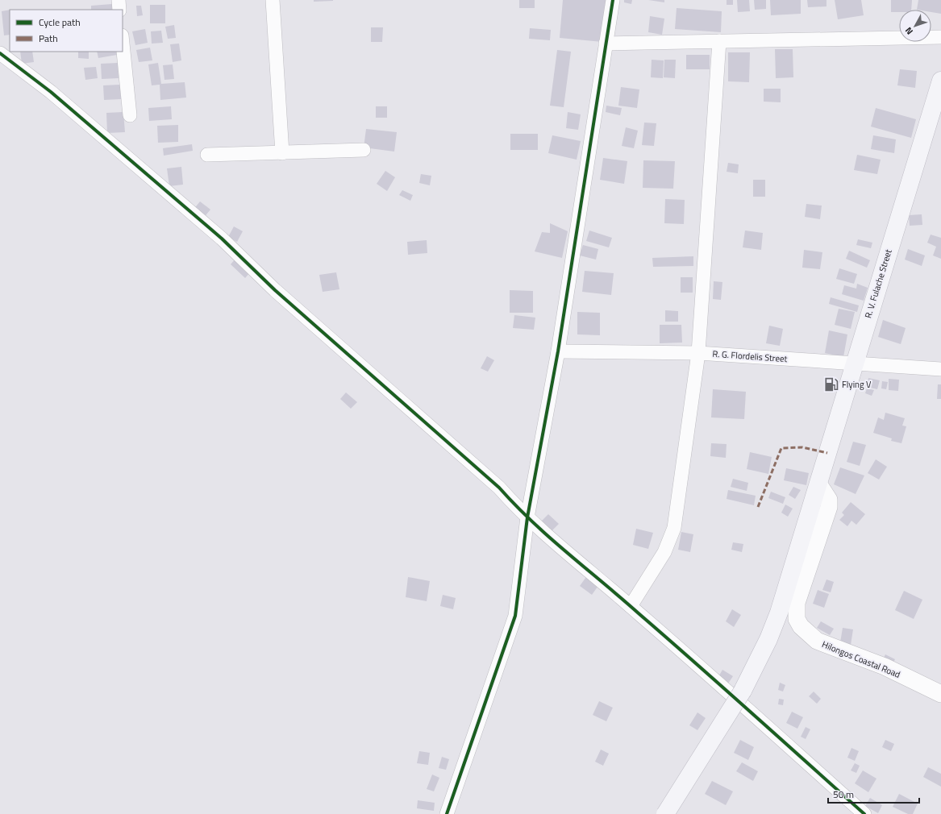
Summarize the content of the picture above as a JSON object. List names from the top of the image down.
{
  "streets": {
    "main road": ["R. V. Fulache Street"],
    "street": ["R. G. Flordelis Street", "Hilongos Coastal Road"]
  },
  "crossings": [
    ["R. V. Fulache Street", "R. G. Flordelis Street"],
    ["R. V. Fulache Street", "Hilongos Coastal Road"]
  ],
  "places": {
    "fuel station": ["Flying V"]
  },
  "legend": ["Cycle path", "Path"],
  "scale_bar": "50 m",
  "north": "bottom left"
}
